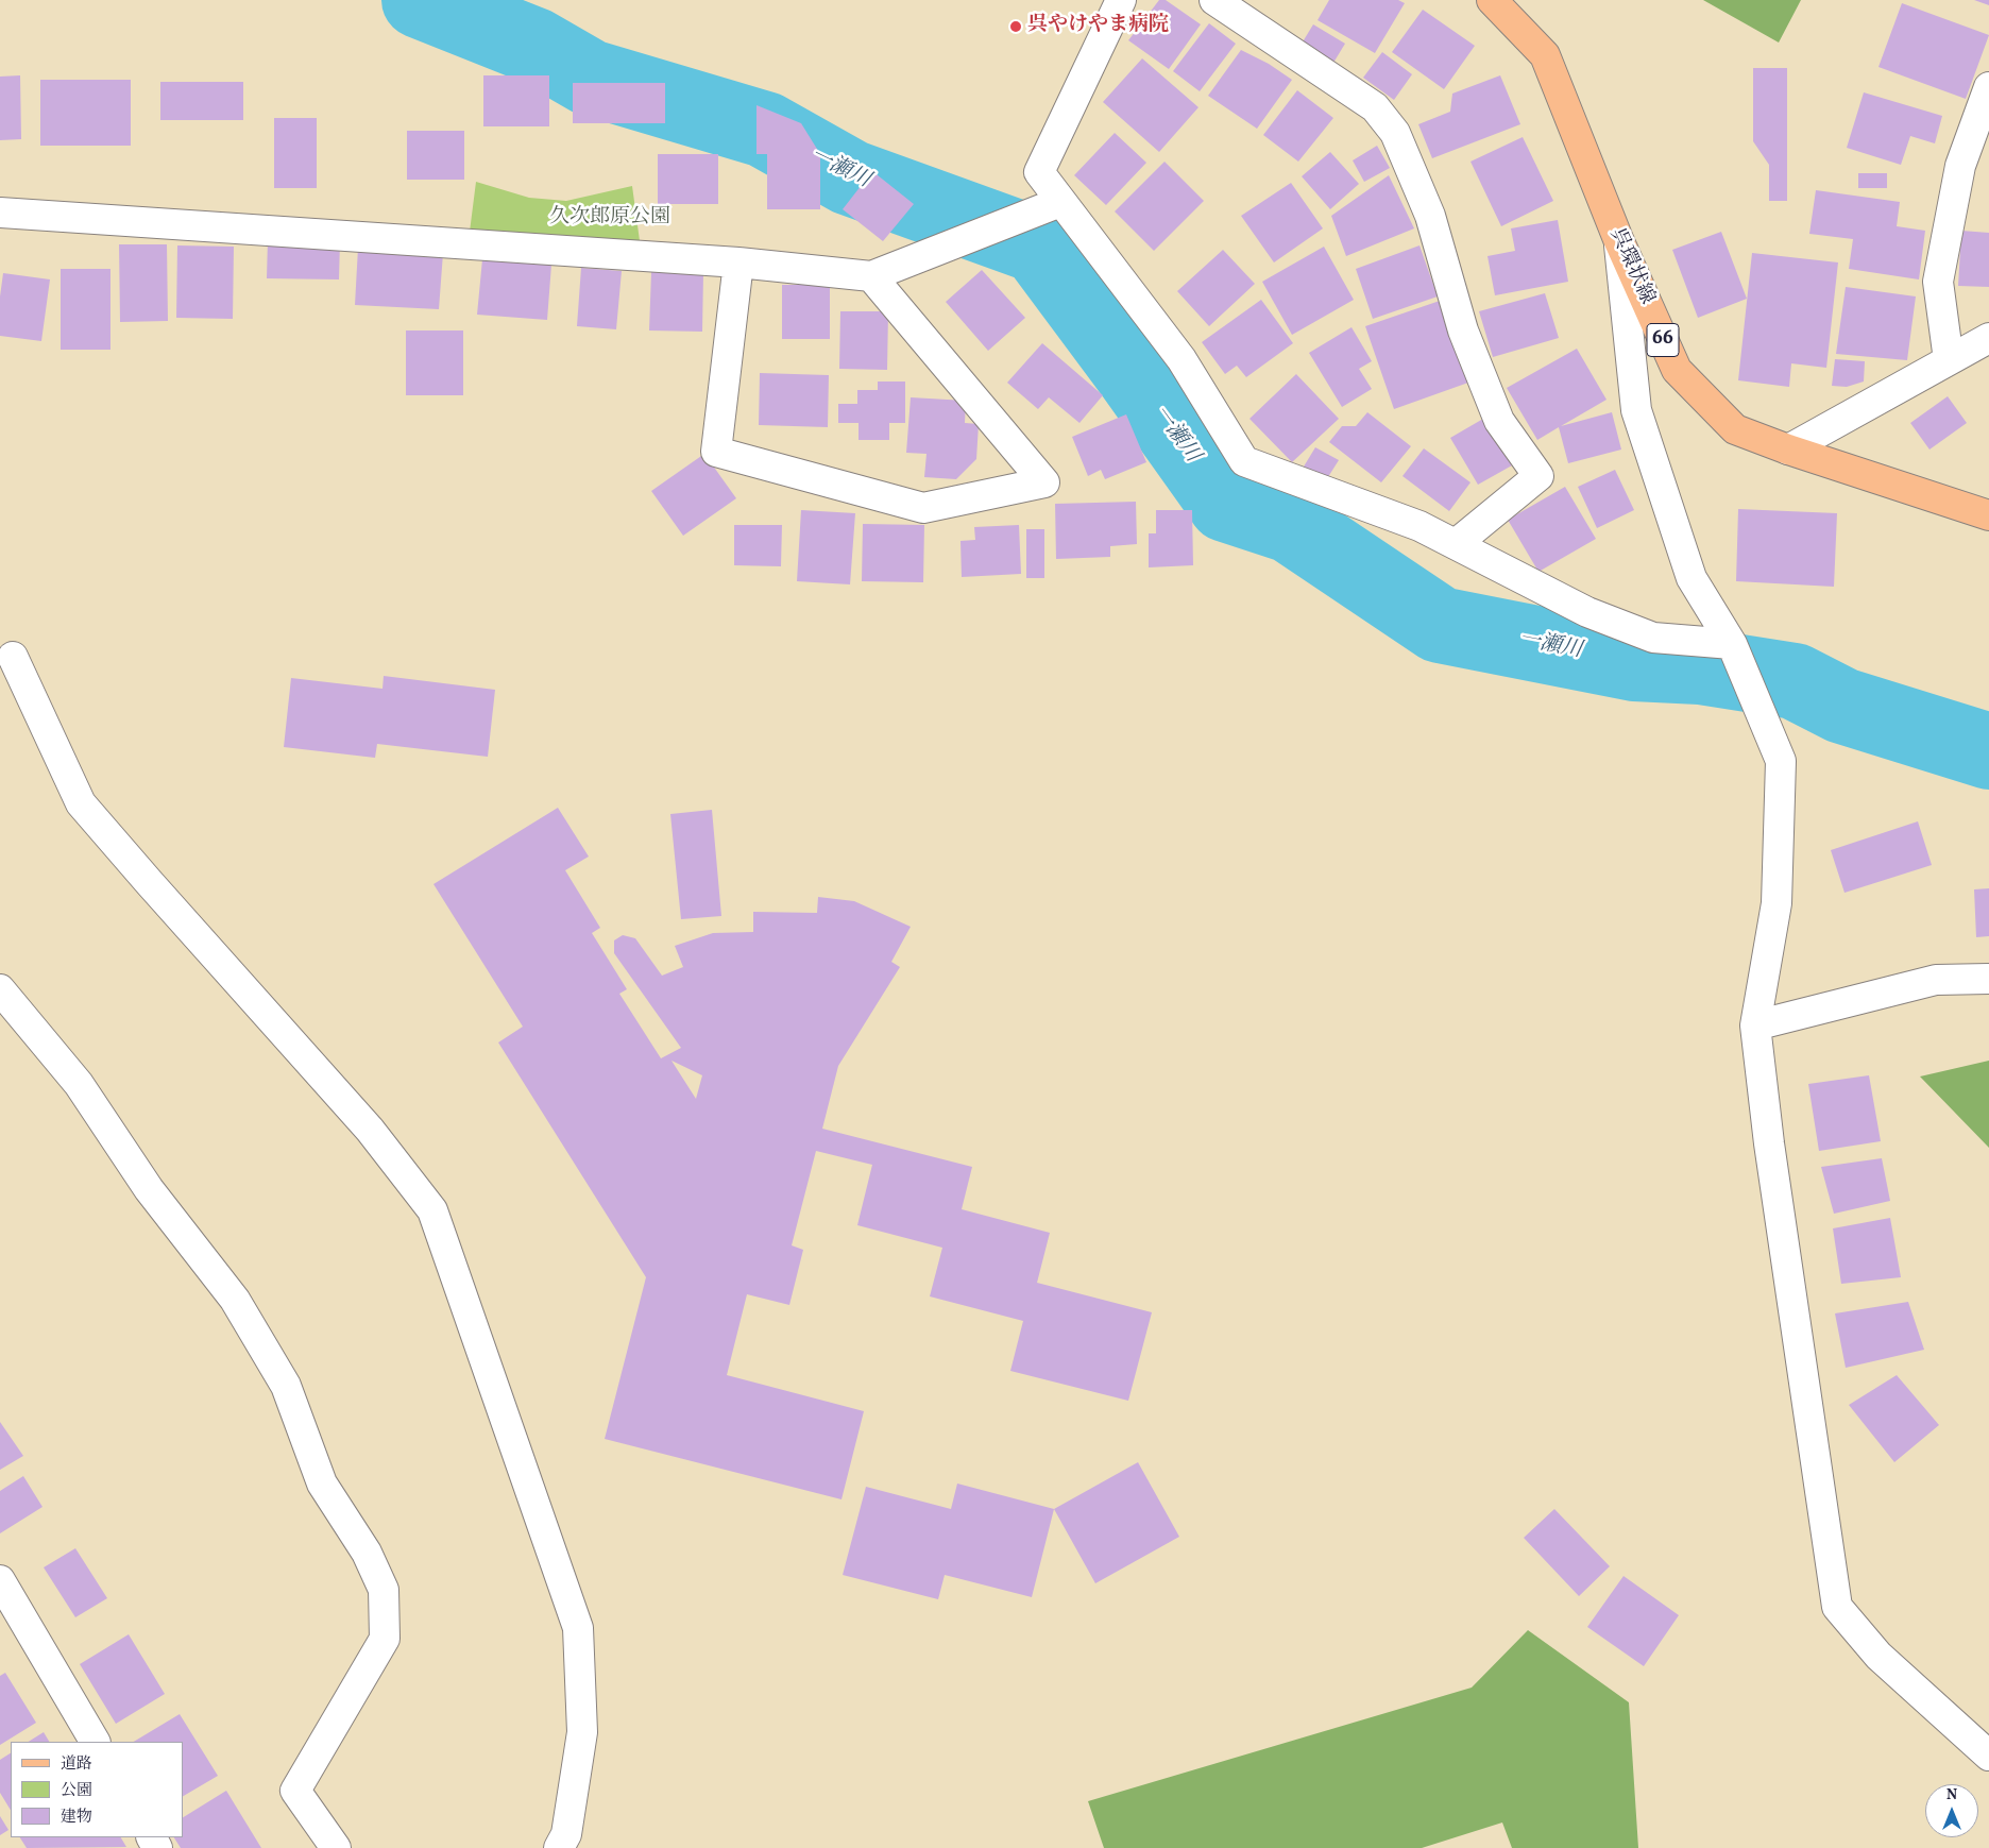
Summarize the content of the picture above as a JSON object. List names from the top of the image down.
{
  "streets": {
    "main road": ["呉環状線", "66"]
  },
  "water": ["一瀬川"],
  "parks": ["久次郎原公園"],
  "places": ["呉やけやま病院"],
  "legend": ["道路", "公園", "建物"],
  "north": "top"
}
